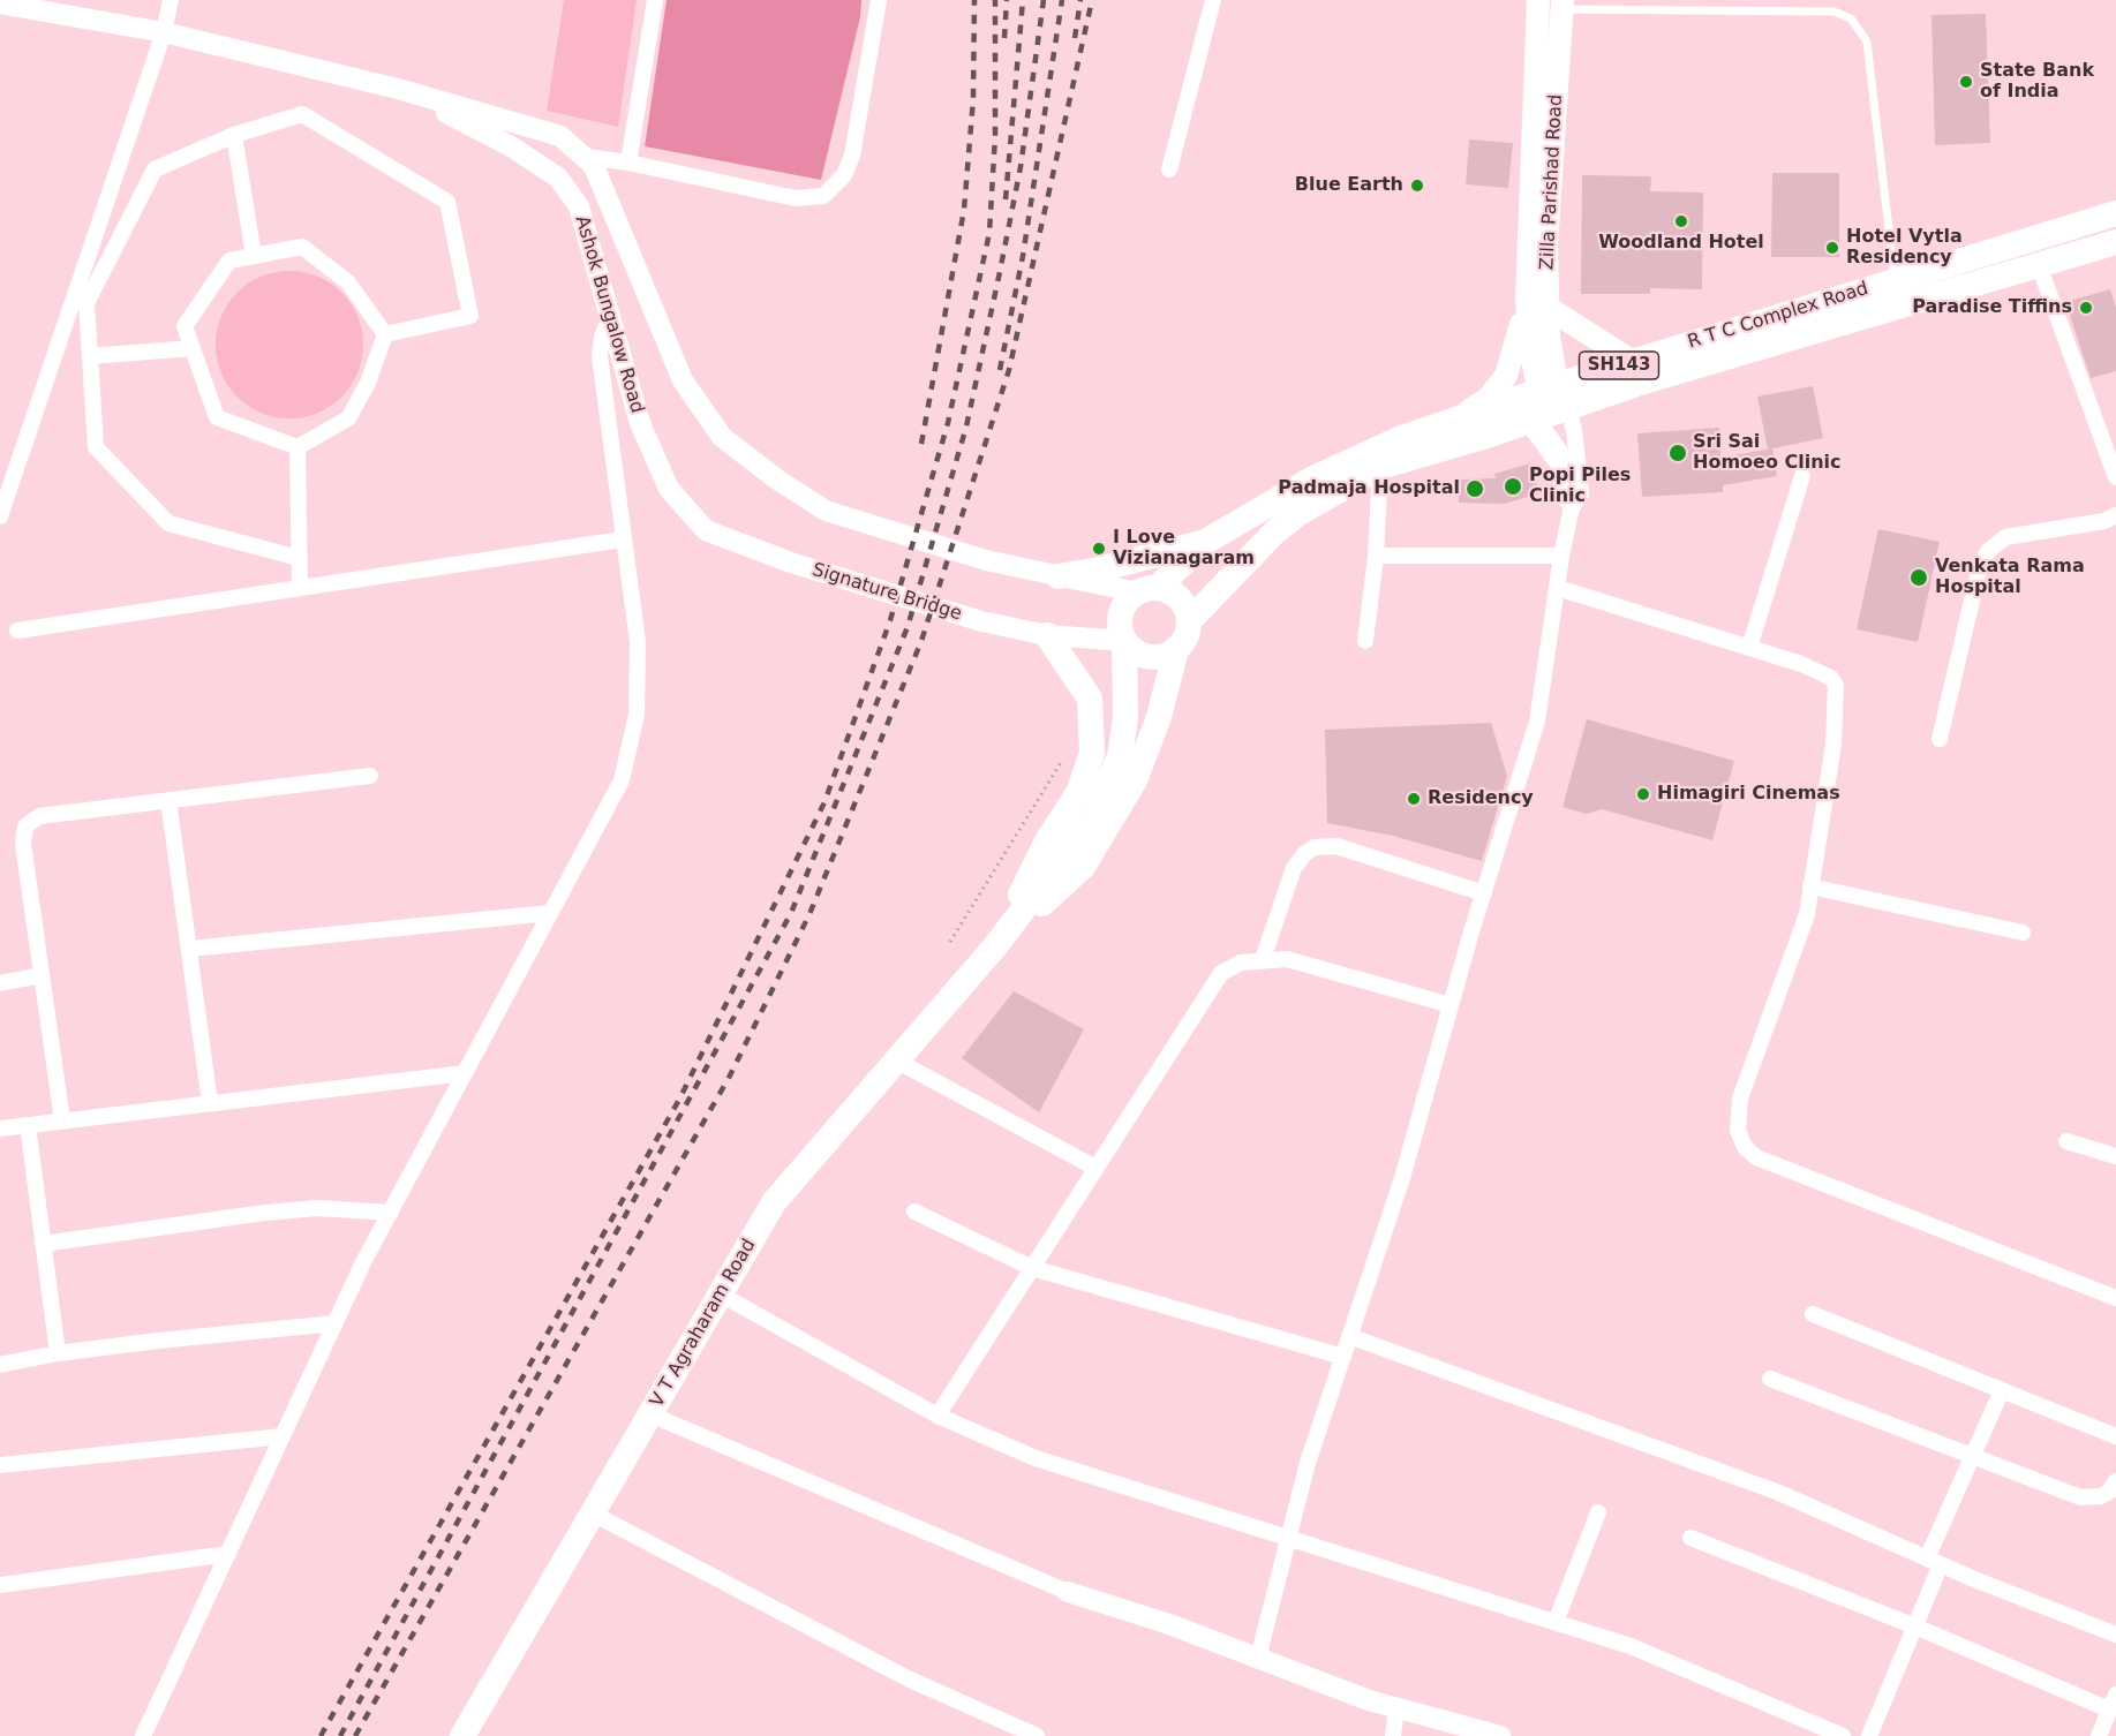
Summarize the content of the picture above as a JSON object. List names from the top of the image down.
{
  "streets": {
    "main road": [
      "Zilla Parishad Road",
      "R T C Complex Road",
      "SH143",
      "V T Agraharam Road"
    ],
    "street": ["Ashok Bungalow Road", "Signature Bridge"]
  },
  "crossings": [
    ["Ashok Bungalow Road", "R T C Complex Road"],
    ["Ashok Bungalow Road", "SH143"],
    ["Ashok Bungalow Road", "Signature Bridge"],
    ["R T C Complex Road", "SH143"],
    ["R T C Complex Road", "Signature Bridge"],
    ["SH143", "Signature Bridge"]
  ],
  "places": [
    "State Bank of India",
    "Blue Earth",
    "Woodland Hotel",
    "Hotel Vytla Residency",
    "Paradise Tiffins",
    "Sri Sai Homoeo Clinic",
    "Popi Piles Clinic",
    "Padmaja Hospital",
    "I Love Vizianagaram",
    "Venkata Rama Hospital",
    "Himagiri Cinemas",
    "Residency"
  ]
}
